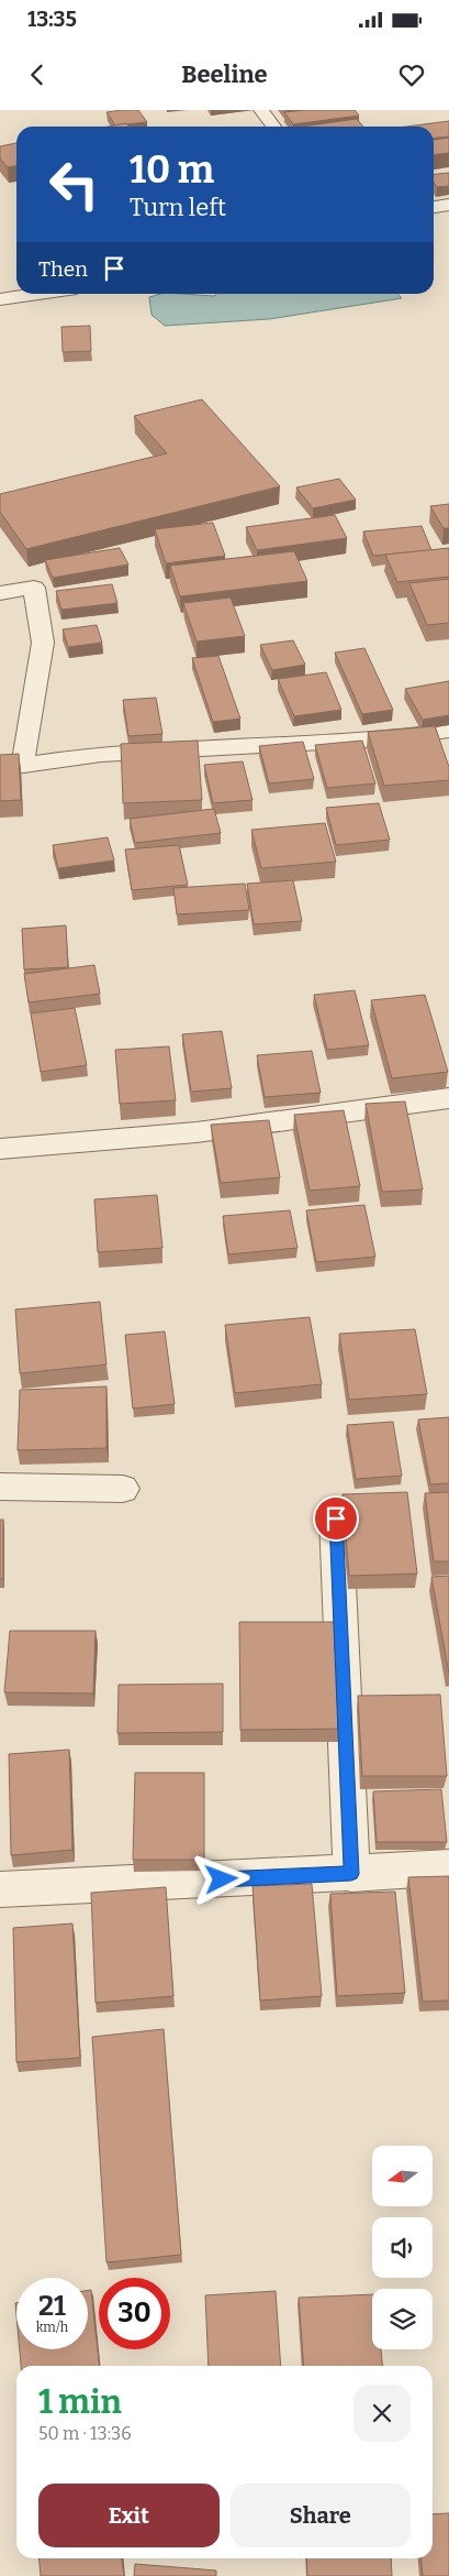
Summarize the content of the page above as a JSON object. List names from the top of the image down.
{
  "north": "left",
  "page": {
    "status": "13:35",
    "header": "Beeline",
    "turn": ["10 m", "Turn left"],
    "then": "Then",
    "speed": "21 km/h",
    "limit": "30",
    "heading": ["1 min", "50 m · 13:36"],
    "buttons": ["Exit", "Share"]
  }
}
